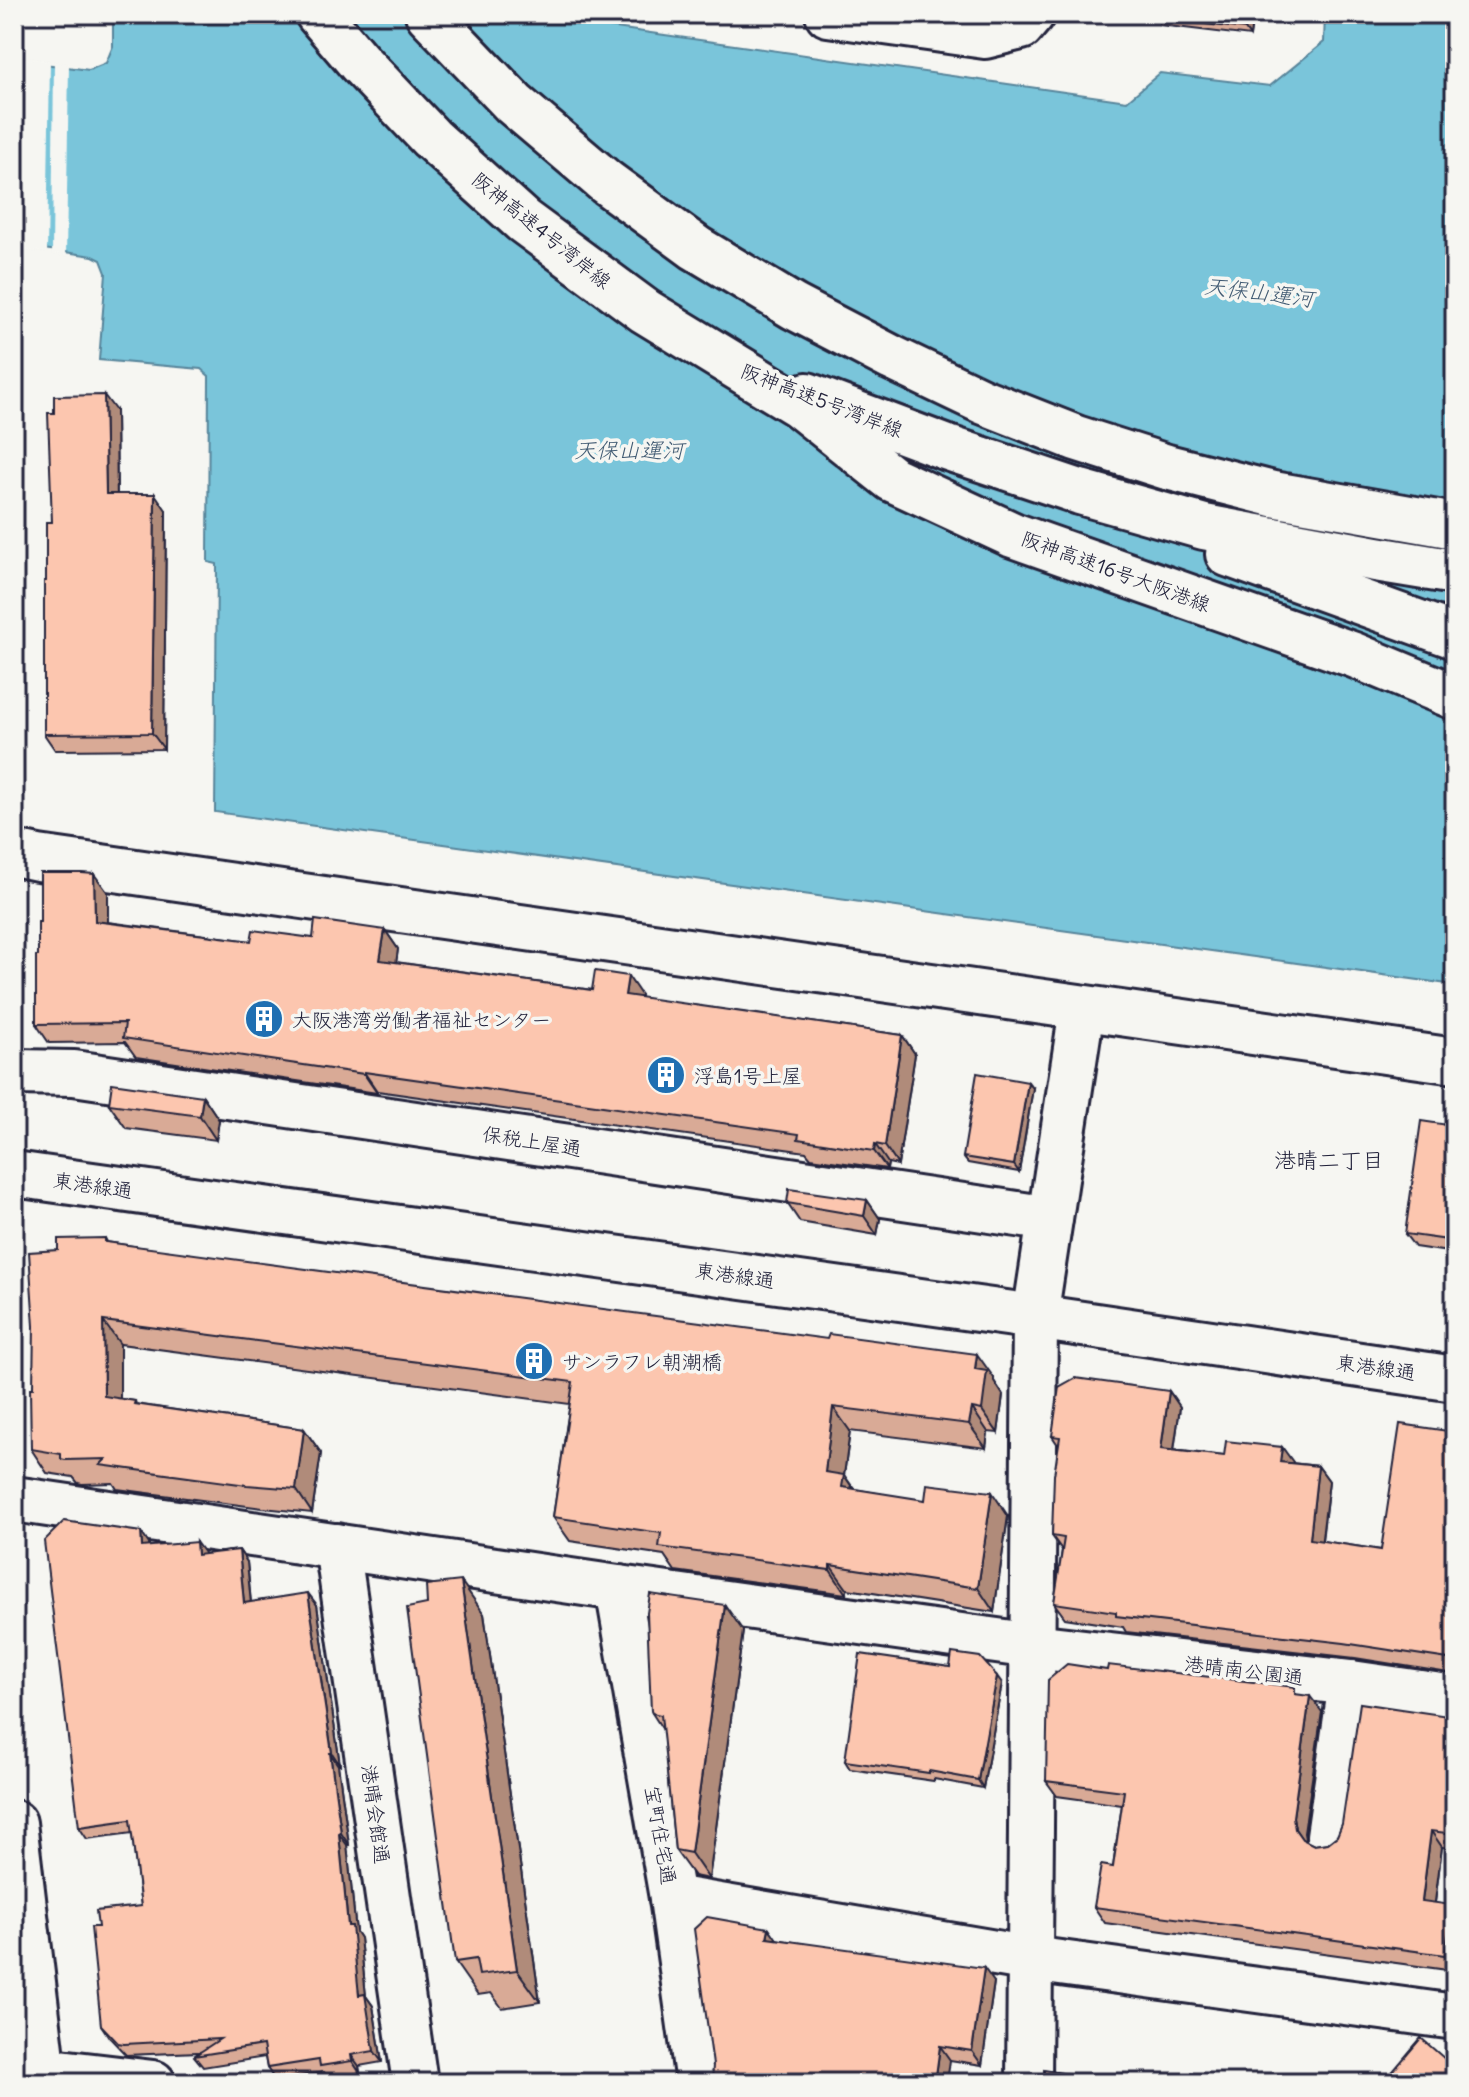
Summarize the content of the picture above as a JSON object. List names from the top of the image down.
{
  "streets": {
    "main road": [
      "阪神高速4号湾岸線",
      "阪神高速5号湾岸線",
      "阪神高速16号大阪港線",
      "保税上屋通",
      "東港線通",
      "港晴南公園通",
      "港晴会館通",
      "宝町住宅通"
    ]
  },
  "crossings": [
    ["阪神高速4号湾岸線", "阪神高速16号大阪港線"],
    ["港晴南公園通", "港晴会館通"],
    ["港晴南公園通", "宝町住宅通"]
  ],
  "districts": ["港晴二丁目"],
  "water": ["天保山運河"],
  "places": {
    "building": ["大阪港湾労働者福祉センター", "浮島1号上屋", "サンラフレ朝潮橋"]
  }
}
